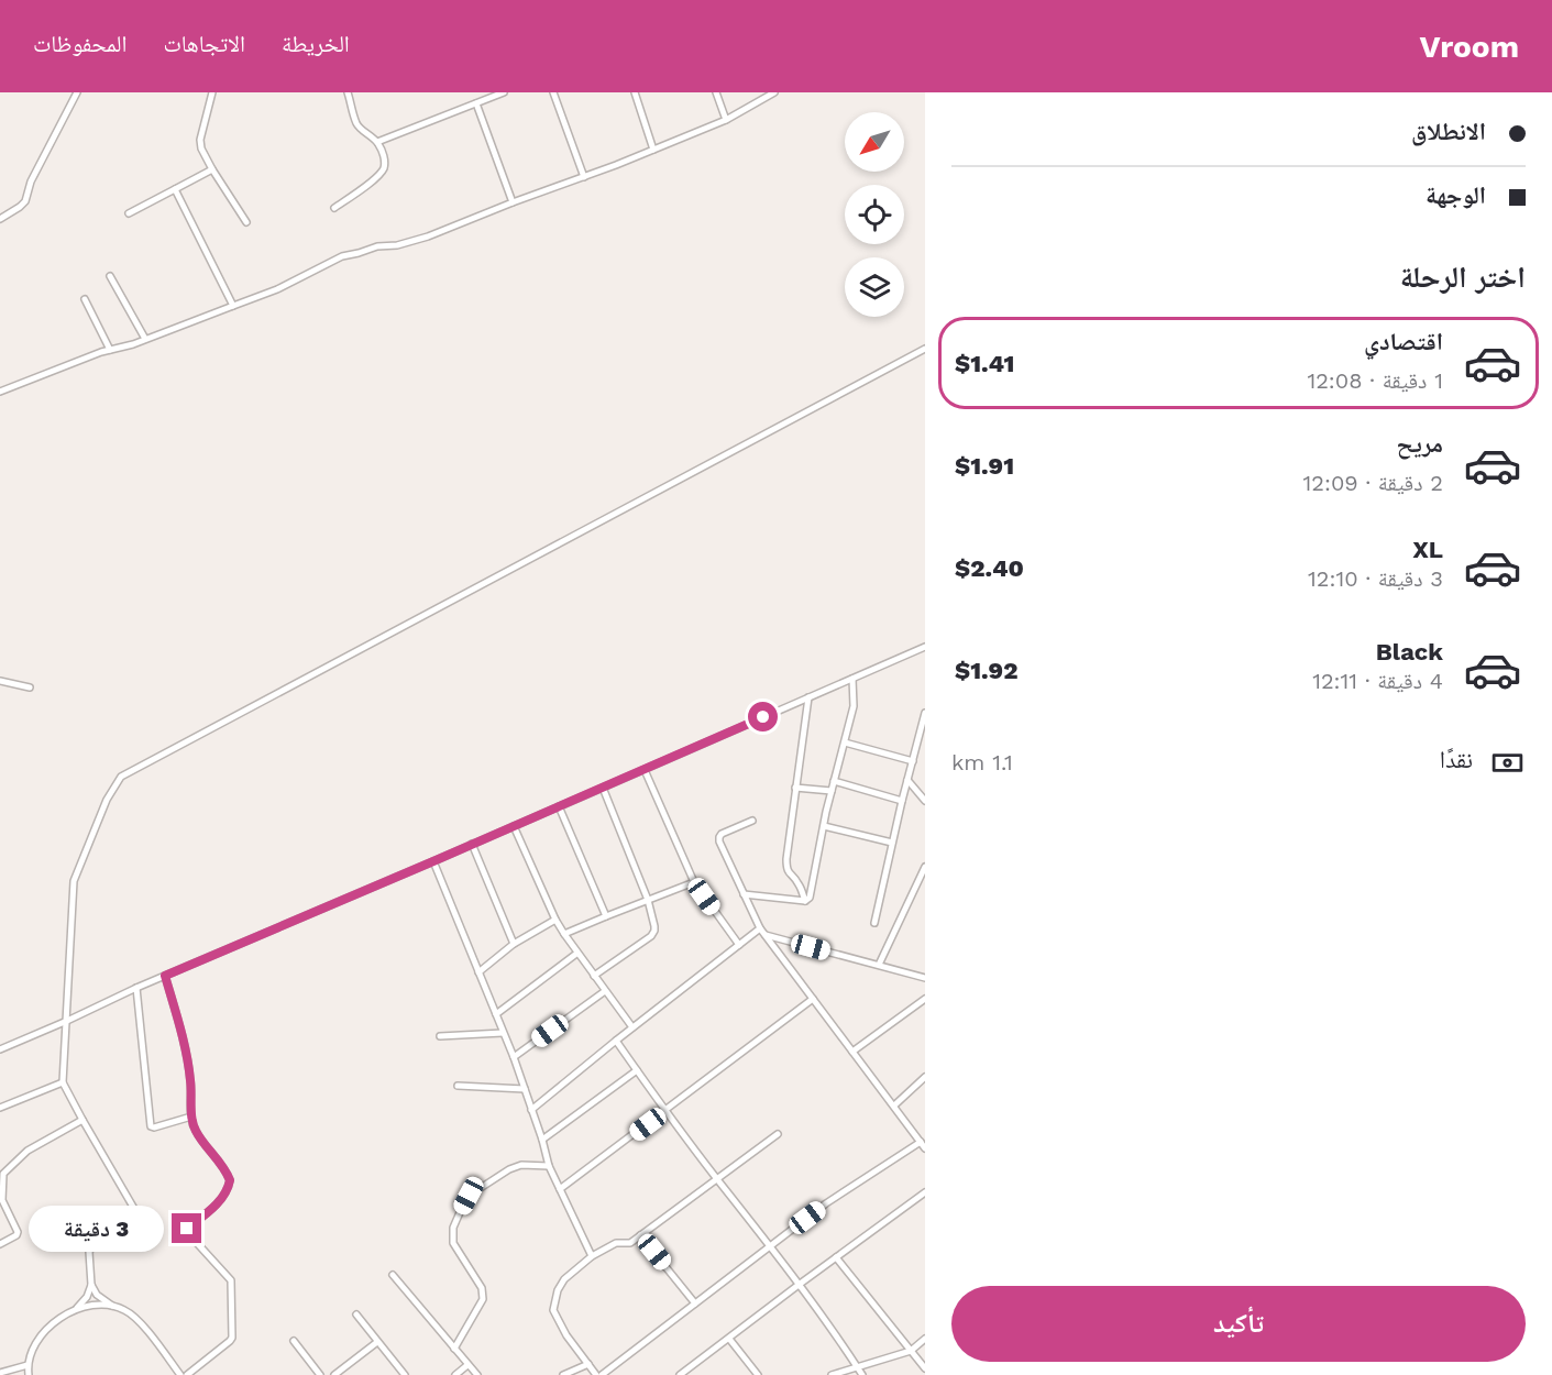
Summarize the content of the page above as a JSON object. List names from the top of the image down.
{
  "north": "bottom left",
  "page": {
    "header": "Vroom",
    "nav": ["الخريطة", "الاتجاهات", "المحفوظات"],
    "banner": ["الانطلاق", "الوجهة"],
    "heading": "اختر الرحلة",
    "list": [
      {
        "name": "اقتصادي",
        "note": "1 دقيقة · 12:08",
        "value": "$1.41"
      },
      {
        "name": "مريح",
        "note": "2 دقيقة · 12:09",
        "value": "$1.91"
      },
      {
        "name": "XL",
        "note": "3 دقيقة · 12:10",
        "value": "$2.40"
      },
      {
        "name": "Black",
        "note": "4 دقيقة · 12:11",
        "value": "$1.92"
      }
    ],
    "pay": ["نقدًا", "1.1 km"],
    "bubble": "3 دقيقة",
    "buttons": "تأكيد"
  }
}
